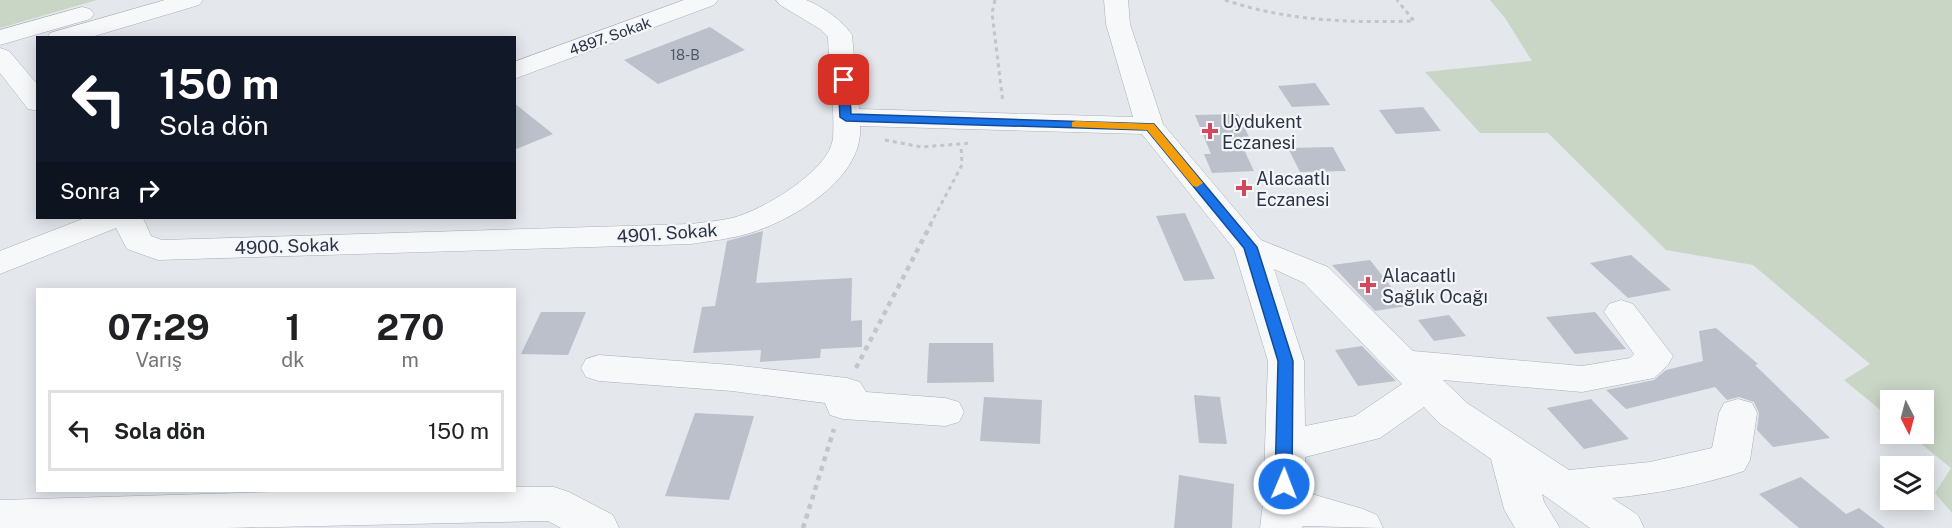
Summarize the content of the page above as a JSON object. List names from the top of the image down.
{
  "streets": {
    "street": ["4897. Sokak", "4901. Sokak", "4900. Sokak"]
  },
  "crossings": [
    ["4901. Sokak", "4900. Sokak"]
  ],
  "places": {
    "health": ["Uydukent Eczanesi", "Alacaatlı Eczanesi", "Alacaatlı Sağlık Ocağı"]
  },
  "house_numbers": ["18-B"],
  "north": "bottom",
  "page": {
    "turn": ["150 m", "Sola dön"],
    "then": "Sonra",
    "eta": [
      "07:29",
      "Varış",
      "1",
      "dk",
      "270",
      "m"
    ],
    "list": [
      {
        "name": "Sola dön",
        "value": "150 m"
      }
    ]
  }
}
